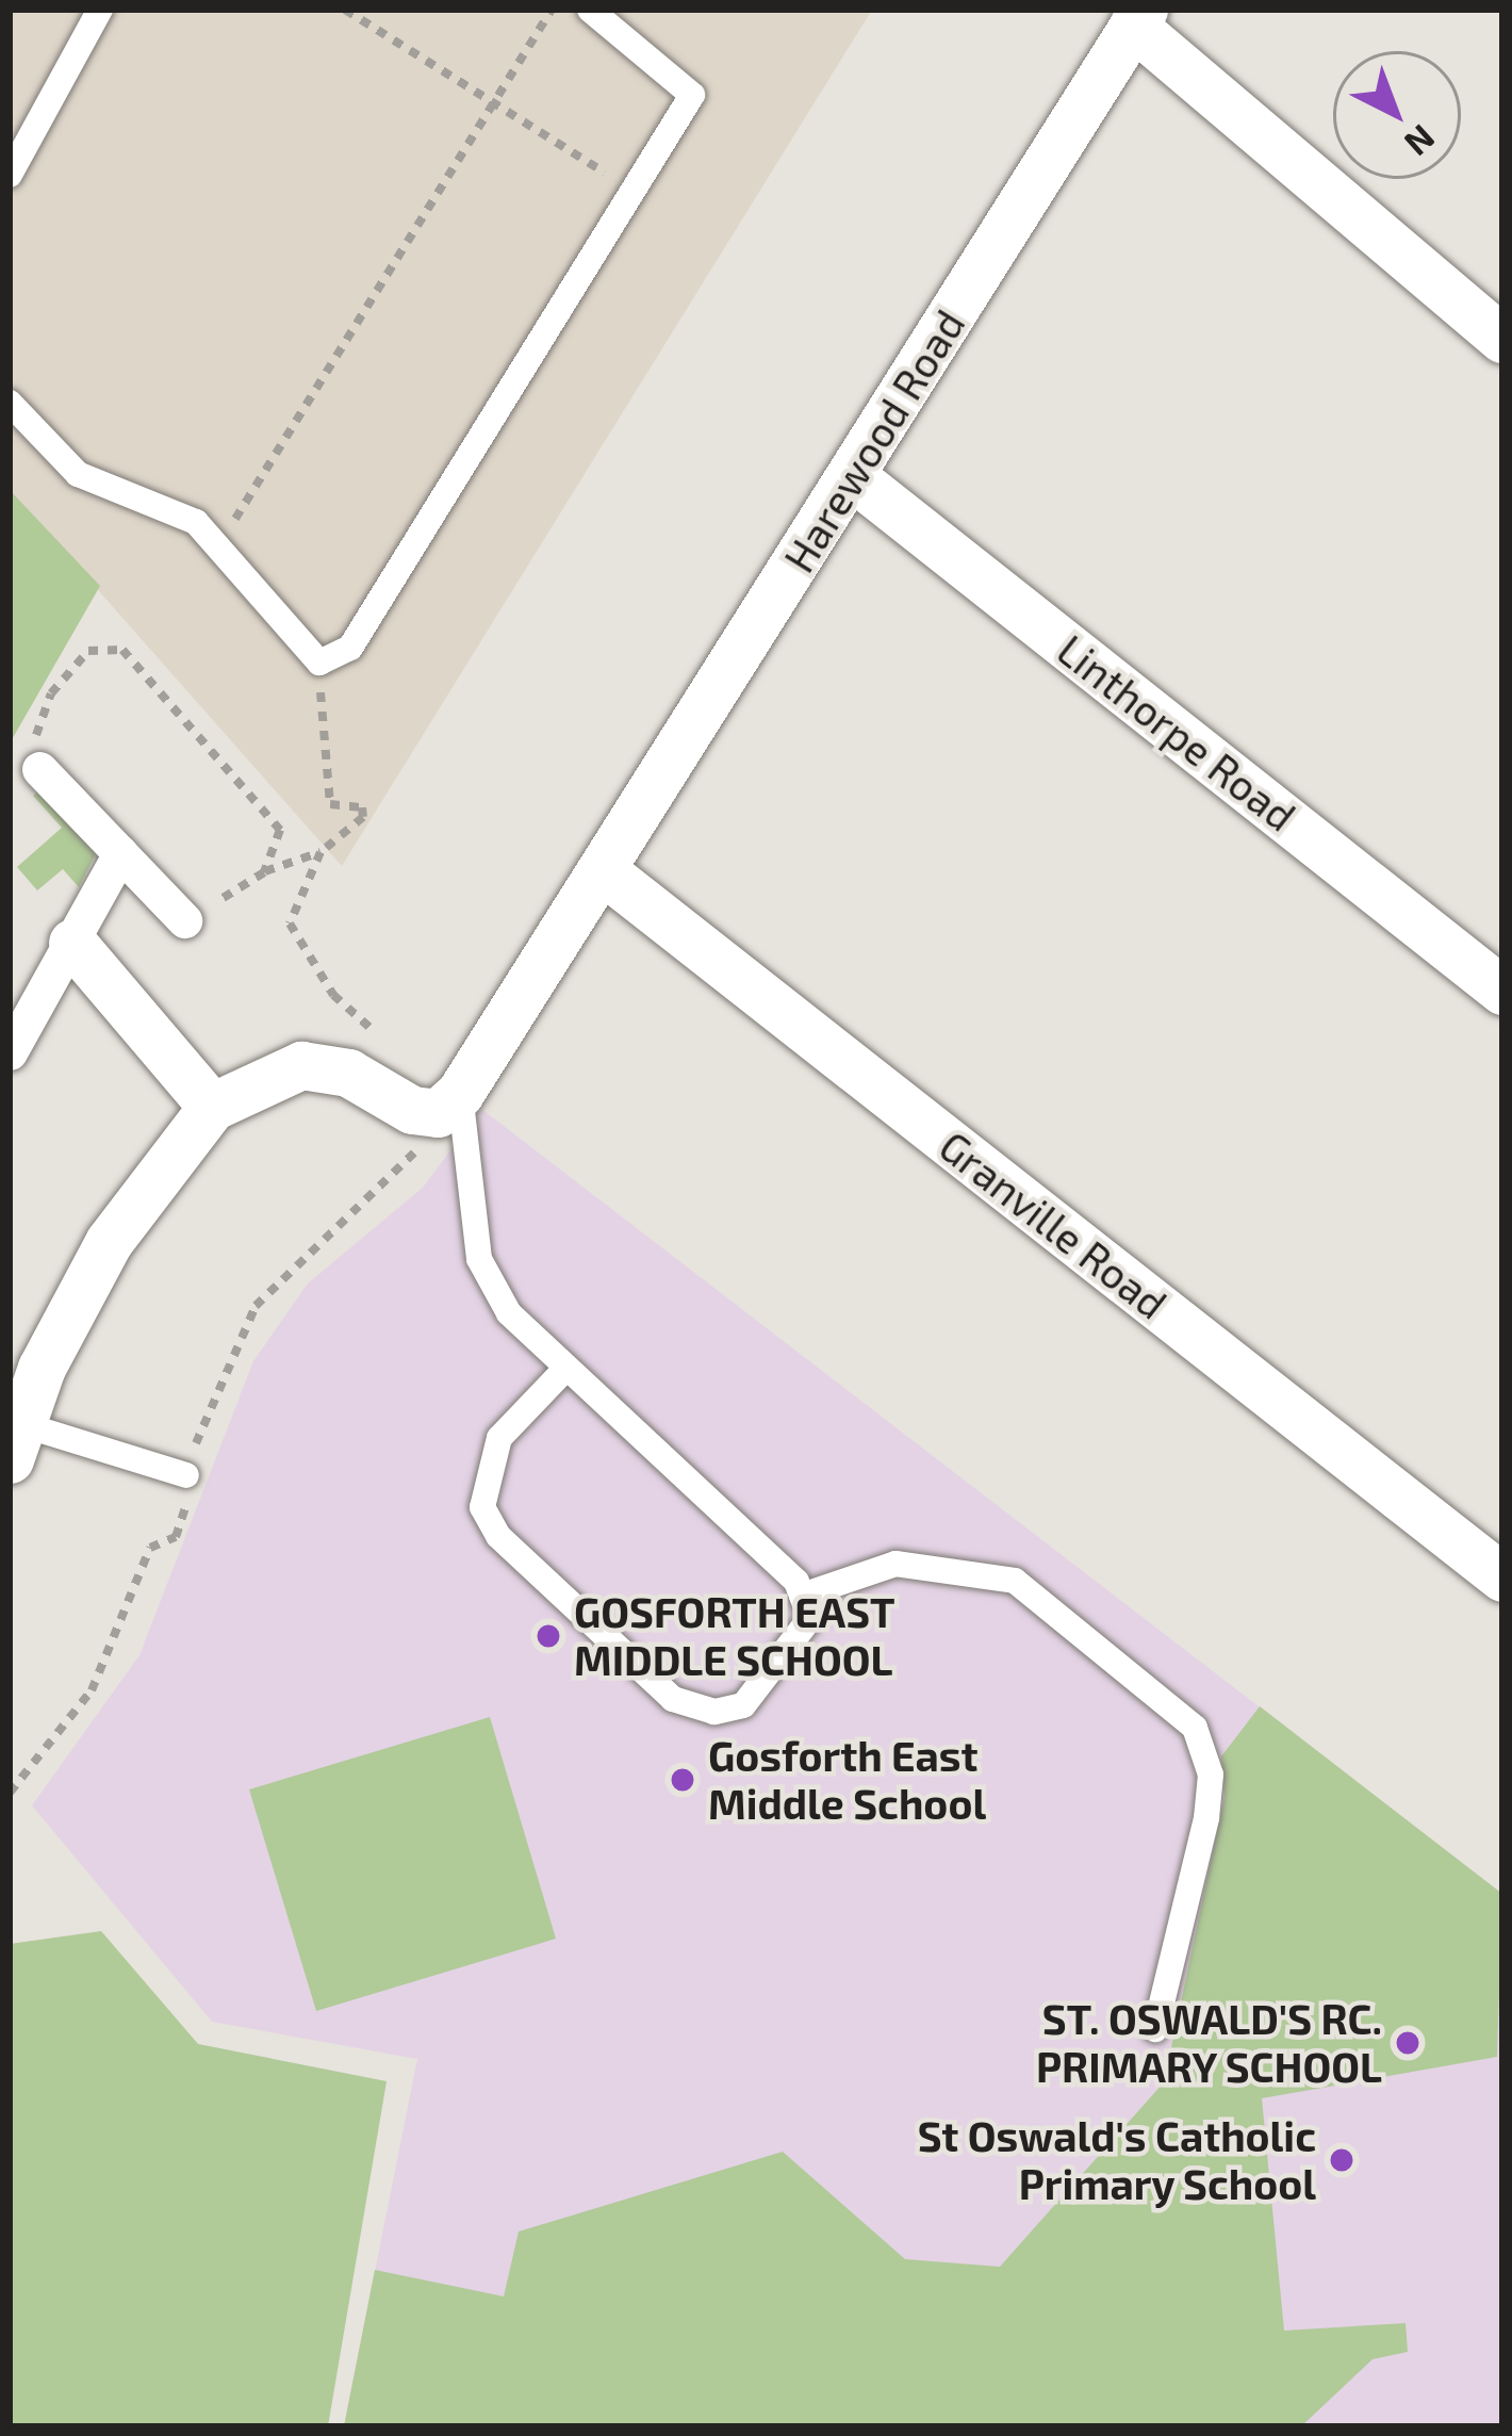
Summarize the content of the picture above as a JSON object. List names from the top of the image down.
{
  "streets": {
    "street": ["Harewood Road", "Linthorpe Road", "Granville Road"]
  },
  "crossings": [
    ["Harewood Road", "Linthorpe Road"],
    ["Harewood Road", "Granville Road"]
  ],
  "places": [
    "GOSFORTH EAST MIDDLE SCHOOL",
    "Gosforth East Middle School",
    "ST. OSWALD'S RC. PRIMARY SCHOOL",
    "St Oswald's Catholic Primary School"
  ],
  "north": "bottom right"
}
